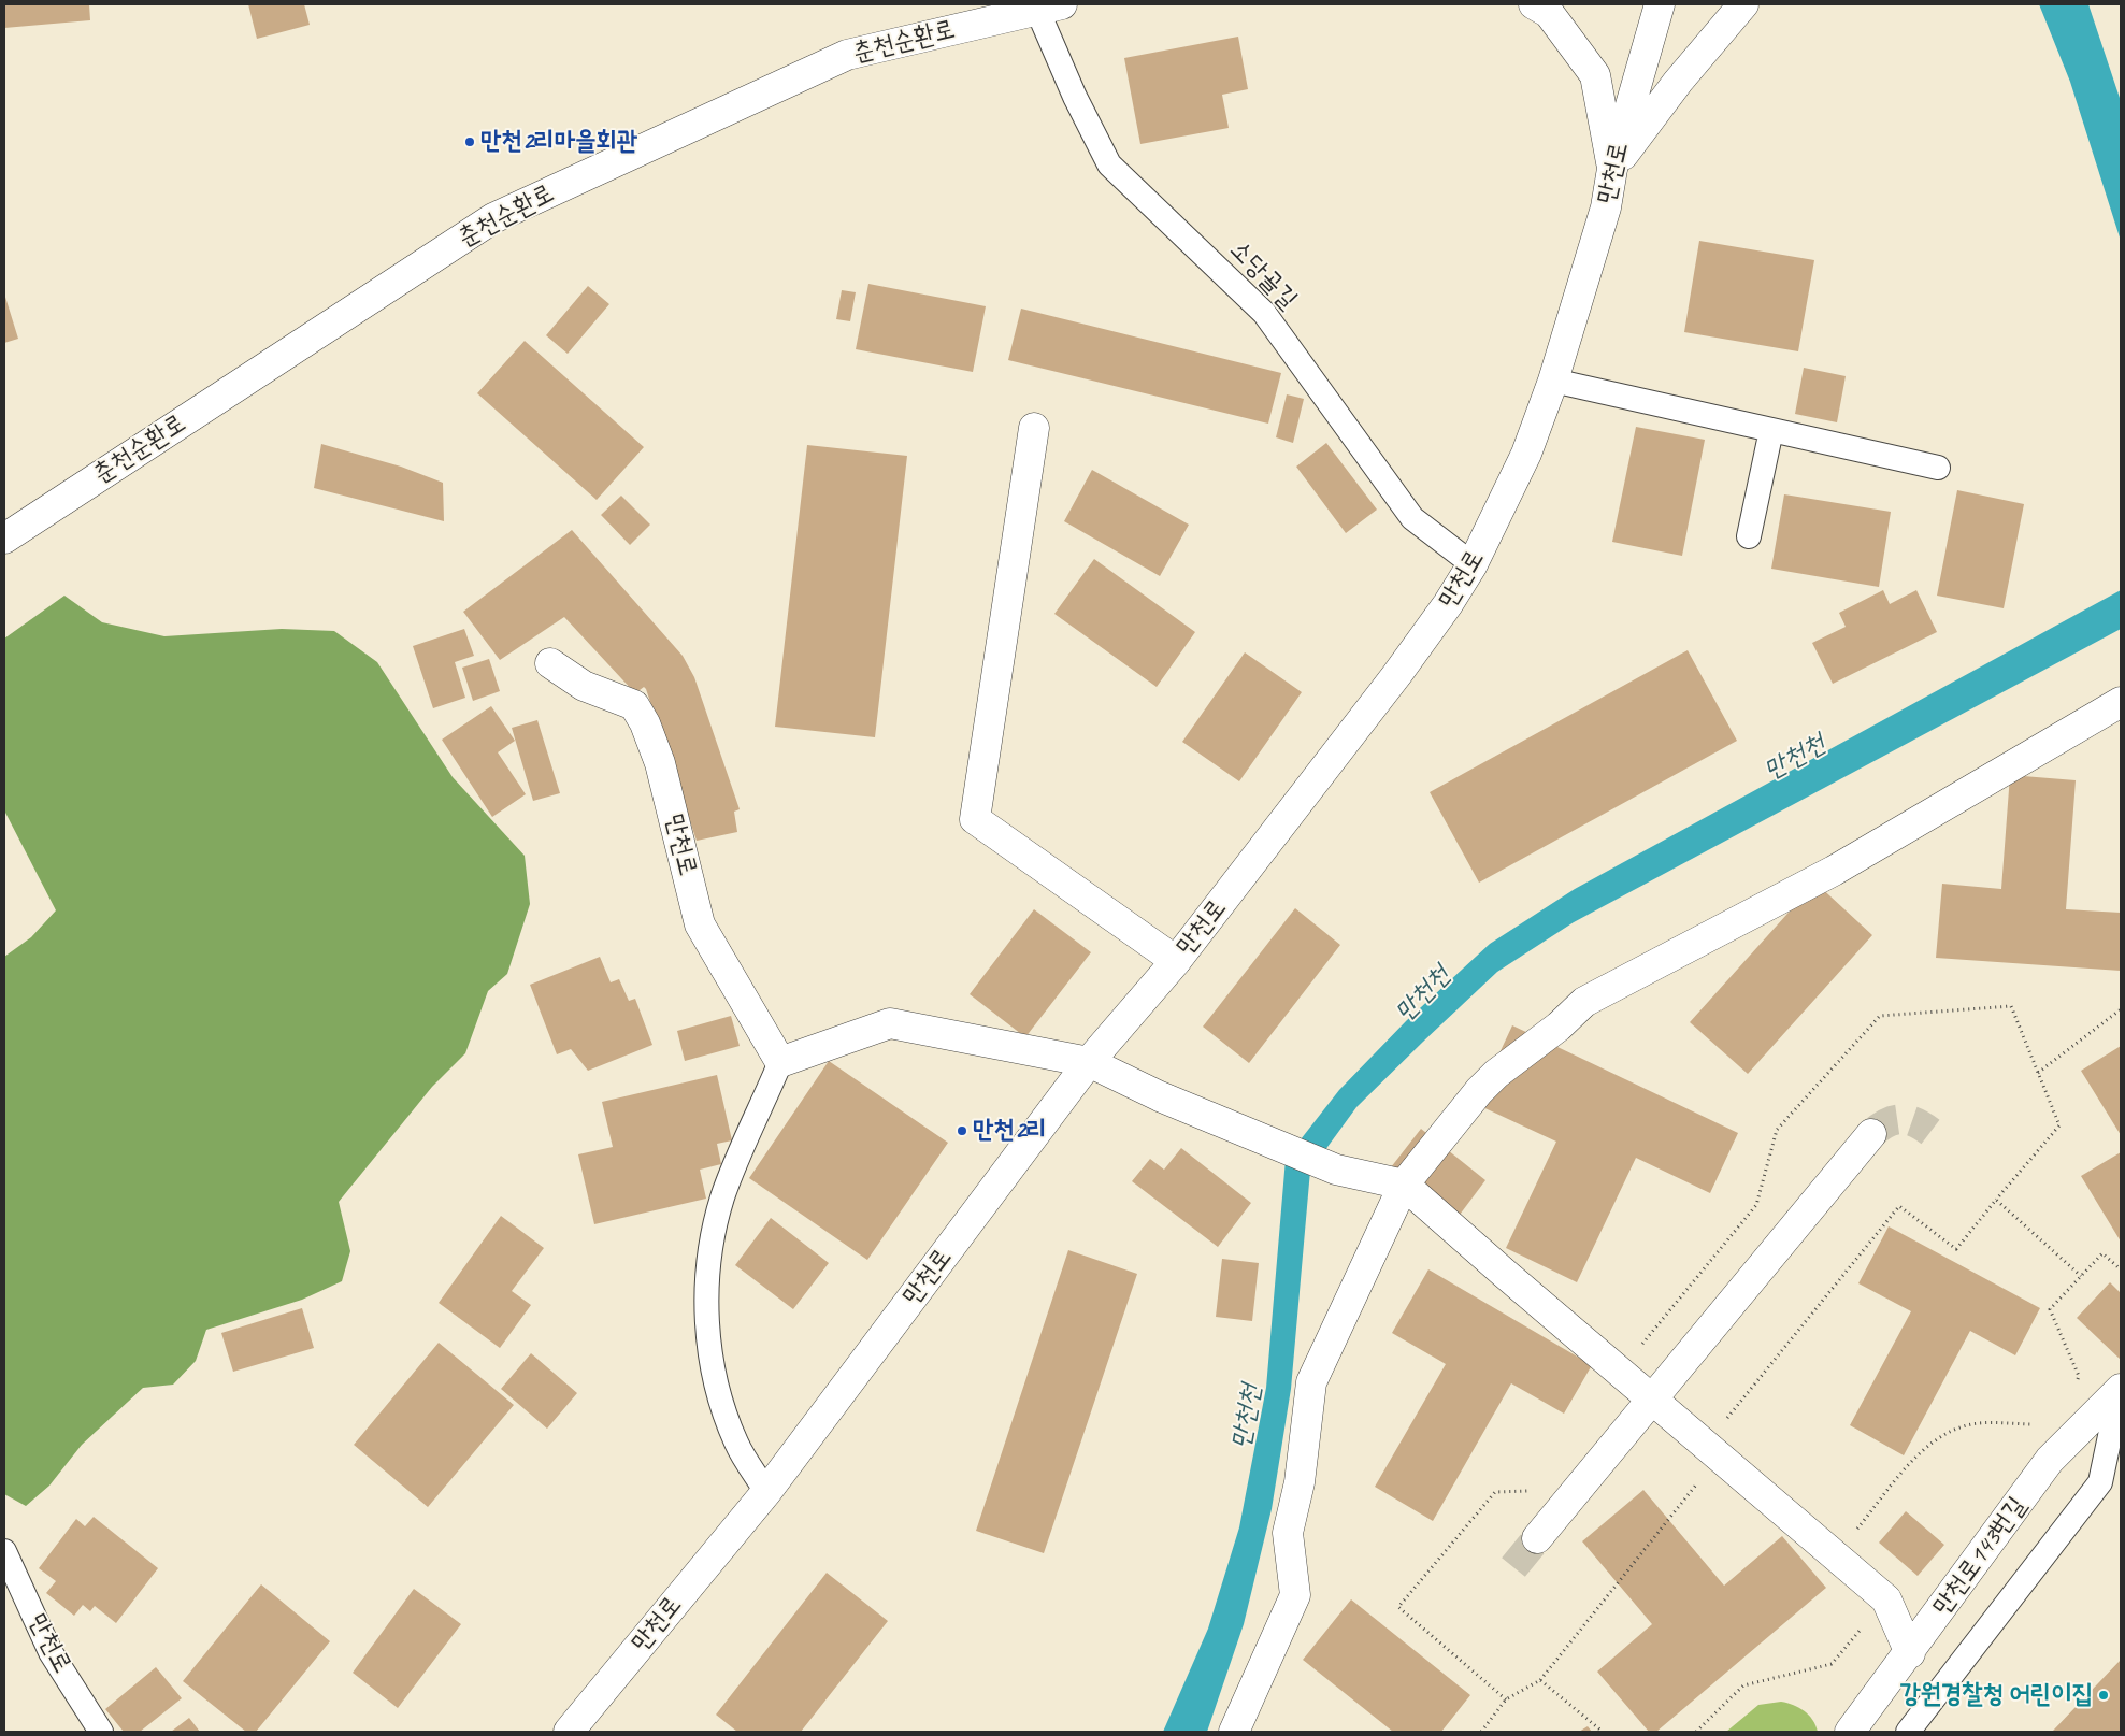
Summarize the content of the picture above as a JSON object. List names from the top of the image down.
{
  "streets": {
    "street": ["춘천순환로", "만천로", "만천로143번길"],
    "lane": ["소당골길"]
  },
  "crossings": [
    ["춘천순환로", "소당골길"],
    ["만천로", "소당골길"]
  ],
  "water": ["만천천"],
  "places": ["만천2리마을회관", "만천2리", "강원경찰청 어린이집"]
}
